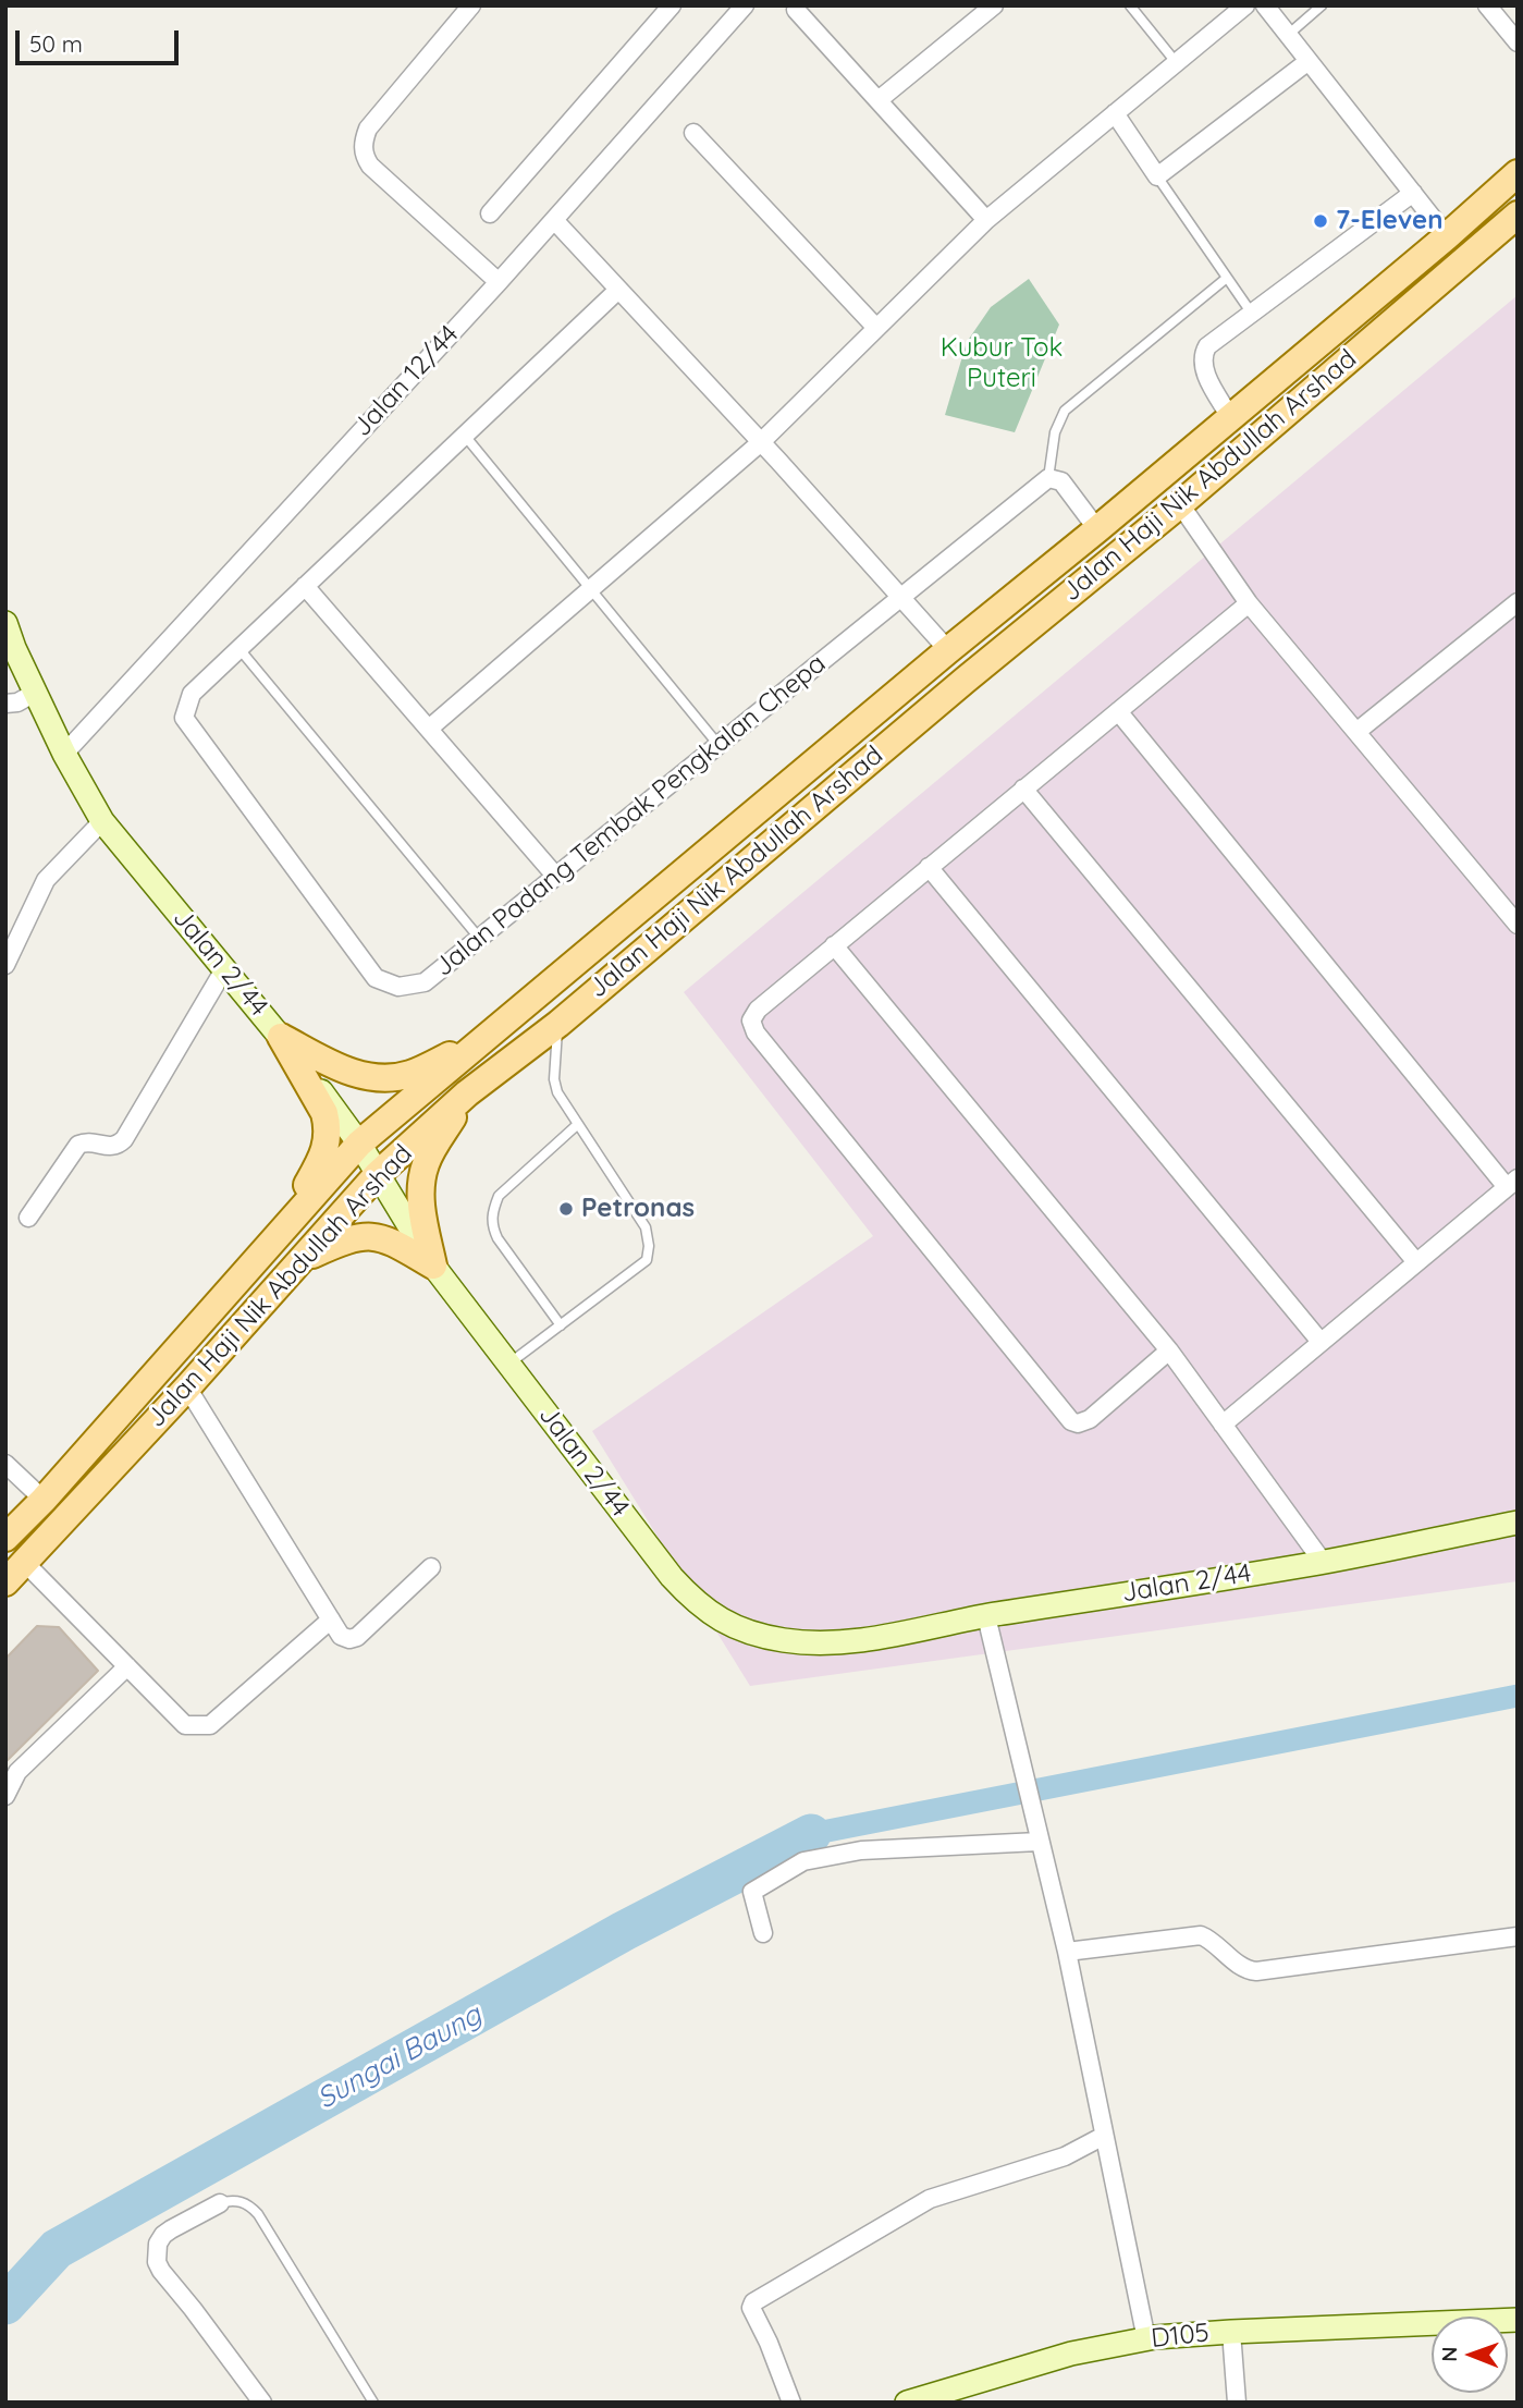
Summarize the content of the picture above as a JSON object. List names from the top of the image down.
{
  "streets": {
    "main road": ["Jalan Haji Nik Abdullah Arshad"],
    "street": [
      "Jalan 12/44",
      "Jalan Padang Tembak Pengkalan Chepa",
      "Jalan 2/44",
      "D105"
    ]
  },
  "crossings": [
    ["Jalan 12/44", "Jalan 2/44"],
    ["Jalan Haji Nik Abdullah Arshad", "Jalan 2/44"]
  ],
  "water": ["Sungai Baung"],
  "parks": ["Kubur Tok Puteri"],
  "places": ["7-Eleven", "Petronas"],
  "scale_bar": "50 m",
  "north": "left"
}
